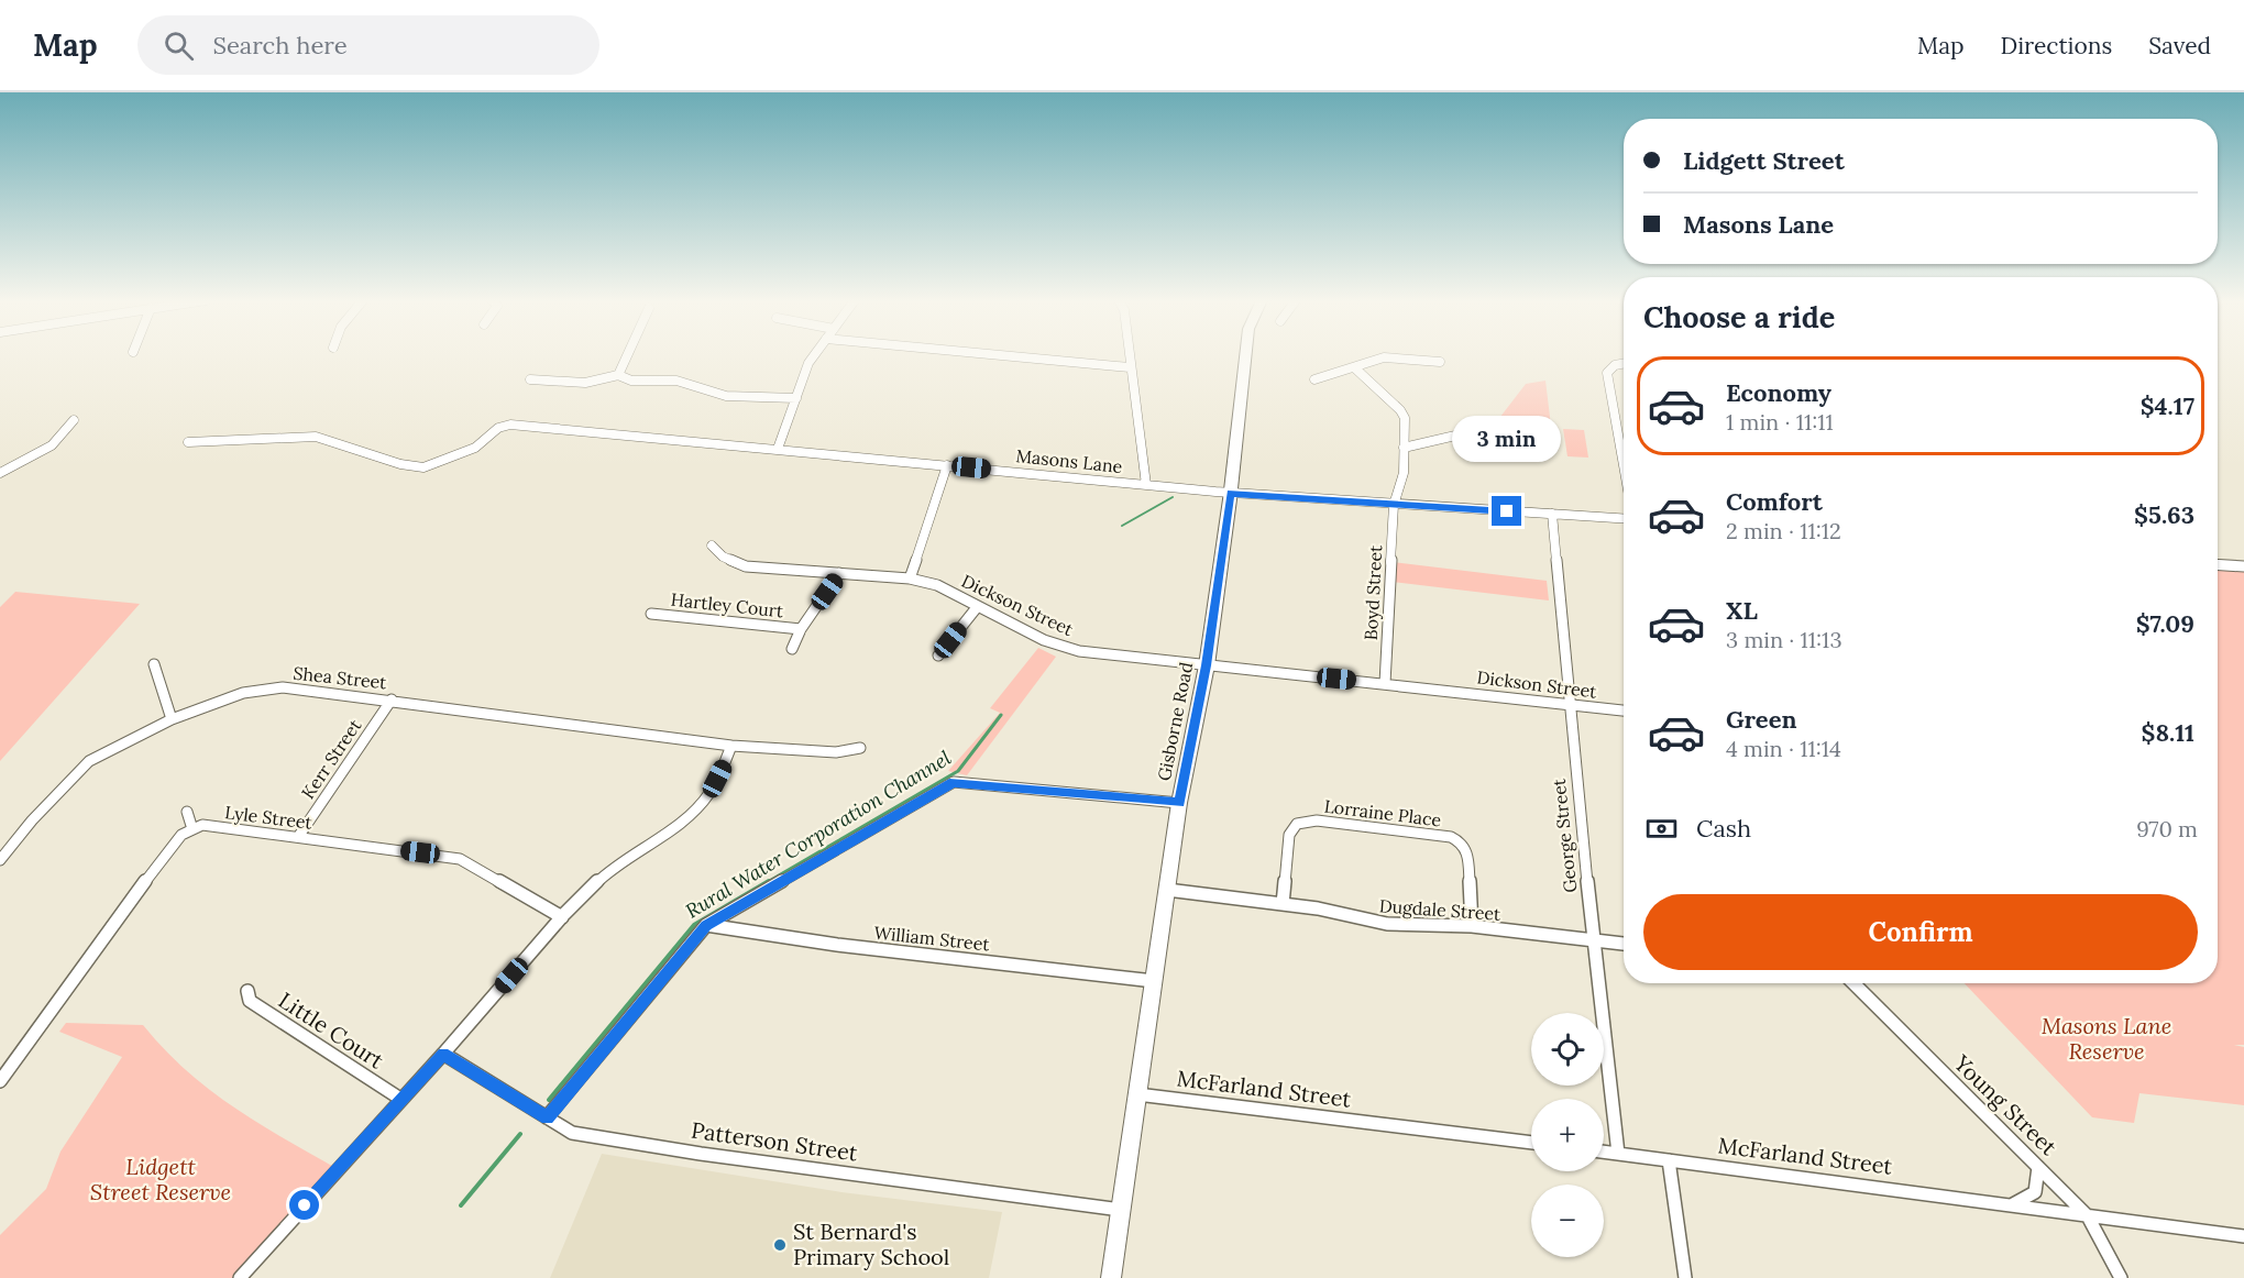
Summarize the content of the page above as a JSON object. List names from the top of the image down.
{
  "streets": {
    "main road": ["Gisborne Road"],
    "street": [
      "Masons Lane",
      "Boyd Street",
      "Hartley Court",
      "Dickson Street",
      "Shea Street",
      "Kerr Street",
      "Lorraine Place",
      "Lyle Street",
      "George Street",
      "Dugdale Street",
      "William Street",
      "Little Court",
      "McFarland Street",
      "Young Street",
      "Patterson Street"
    ]
  },
  "crossings": [
    ["Masons Lane", "Boyd Street"],
    ["Masons Lane", "Gisborne Road"],
    ["Masons Lane", "George Street"],
    ["Boyd Street", "Dickson Street"],
    ["Hartley Court", "Dickson Street"],
    ["Dickson Street", "Gisborne Road"],
    ["Dickson Street", "George Street"],
    ["Shea Street", "Kerr Street"],
    ["Gisborne Road", "Dugdale Street"],
    ["Gisborne Road", "William Street"],
    ["Gisborne Road", "McFarland Street"],
    ["Gisborne Road", "Patterson Street"],
    ["Kerr Street", "Lyle Street"],
    ["Lorraine Place", "Dugdale Street"],
    ["George Street", "Dugdale Street"],
    ["George Street", "McFarland Street"],
    ["McFarland Street", "Young Street"]
  ],
  "water": ["Rural Water Corporation Channel"],
  "parks": ["Masons Lane Reserve", "Lidgett Street Reserve"],
  "places": ["St Bernard's Primary School"],
  "page": {
    "header": "Map",
    "search": "Search here",
    "nav": ["Map", "Directions", "Saved"],
    "banner": ["Lidgett Street", "Masons Lane"],
    "heading": "Choose a ride",
    "list": [
      {
        "name": "Economy",
        "note": "1 min · 11:11",
        "value": "$4.17"
      },
      {
        "name": "Comfort",
        "note": "2 min · 11:12",
        "value": "$5.63"
      },
      {
        "name": "XL",
        "note": "3 min · 11:13",
        "value": "$7.09"
      },
      {
        "name": "Green",
        "note": "4 min · 11:14",
        "value": "$8.11"
      }
    ],
    "bubble": "3 min",
    "pay": ["Cash", "970 m"],
    "buttons": "Confirm",
    "map_buttons": ["+", "−"]
  }
}
